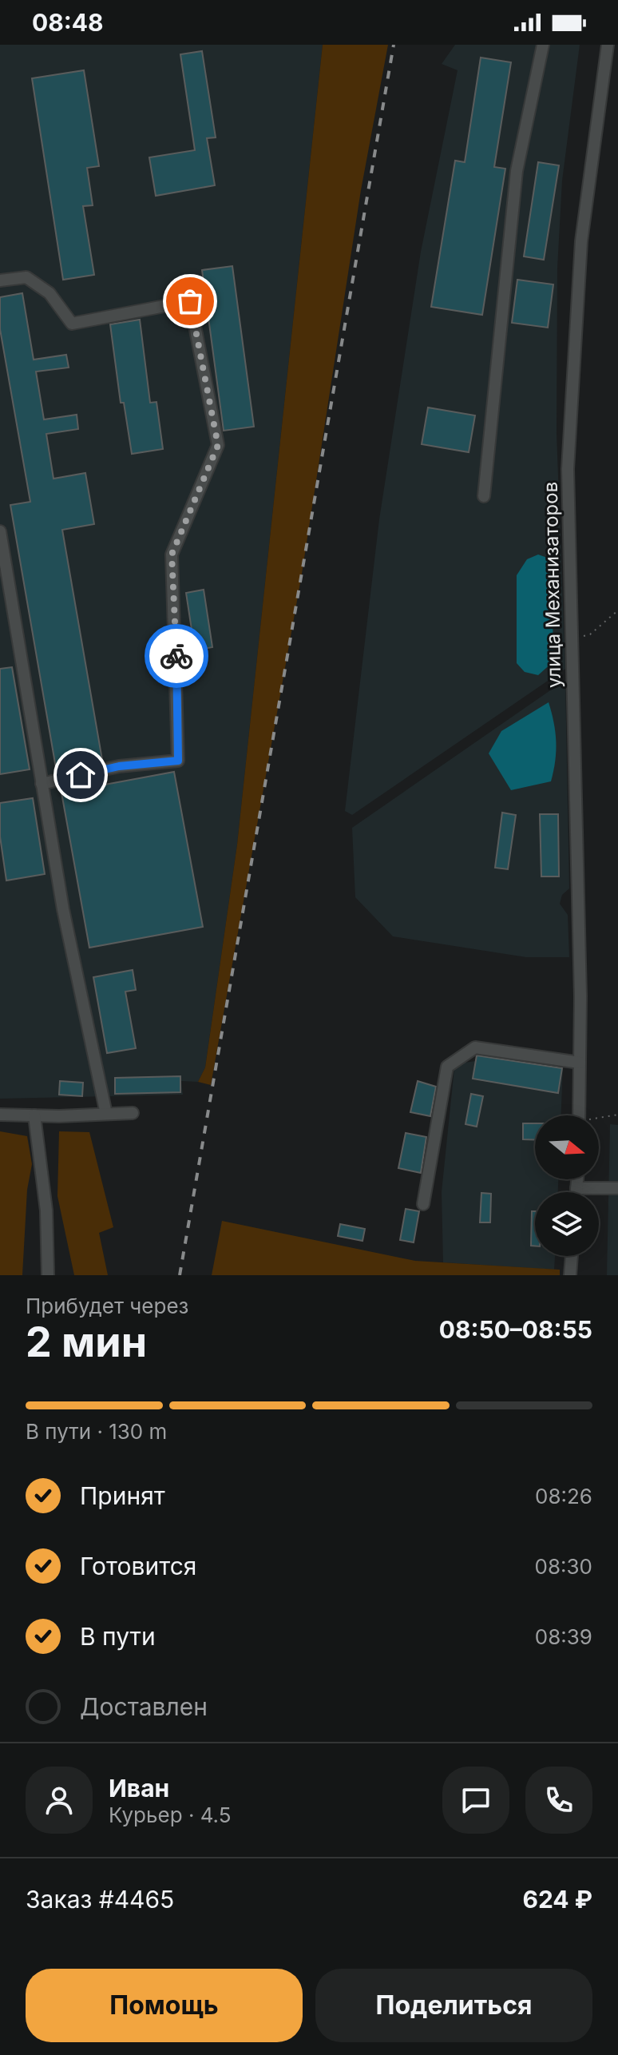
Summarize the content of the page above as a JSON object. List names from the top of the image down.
{
  "streets": {
    "street": ["улица Механизаторов"]
  },
  "north": "right",
  "page": {
    "status": "08:48",
    "heading": ["2 мин", "Прибудет через", "08:50–08:55"],
    "panel": [
      "Иван",
      "Курьер · 4.5",
      "Заказ #4465",
      "624 ₽"
    ],
    "bar": "В пути · 130 m",
    "list": [
      ["Принят", "08:26"],
      ["Готовится", "08:30"],
      ["В пути", "08:39"],
      "Доставлен"
    ],
    "buttons": ["Помощь", "Поделиться"]
  }
}
